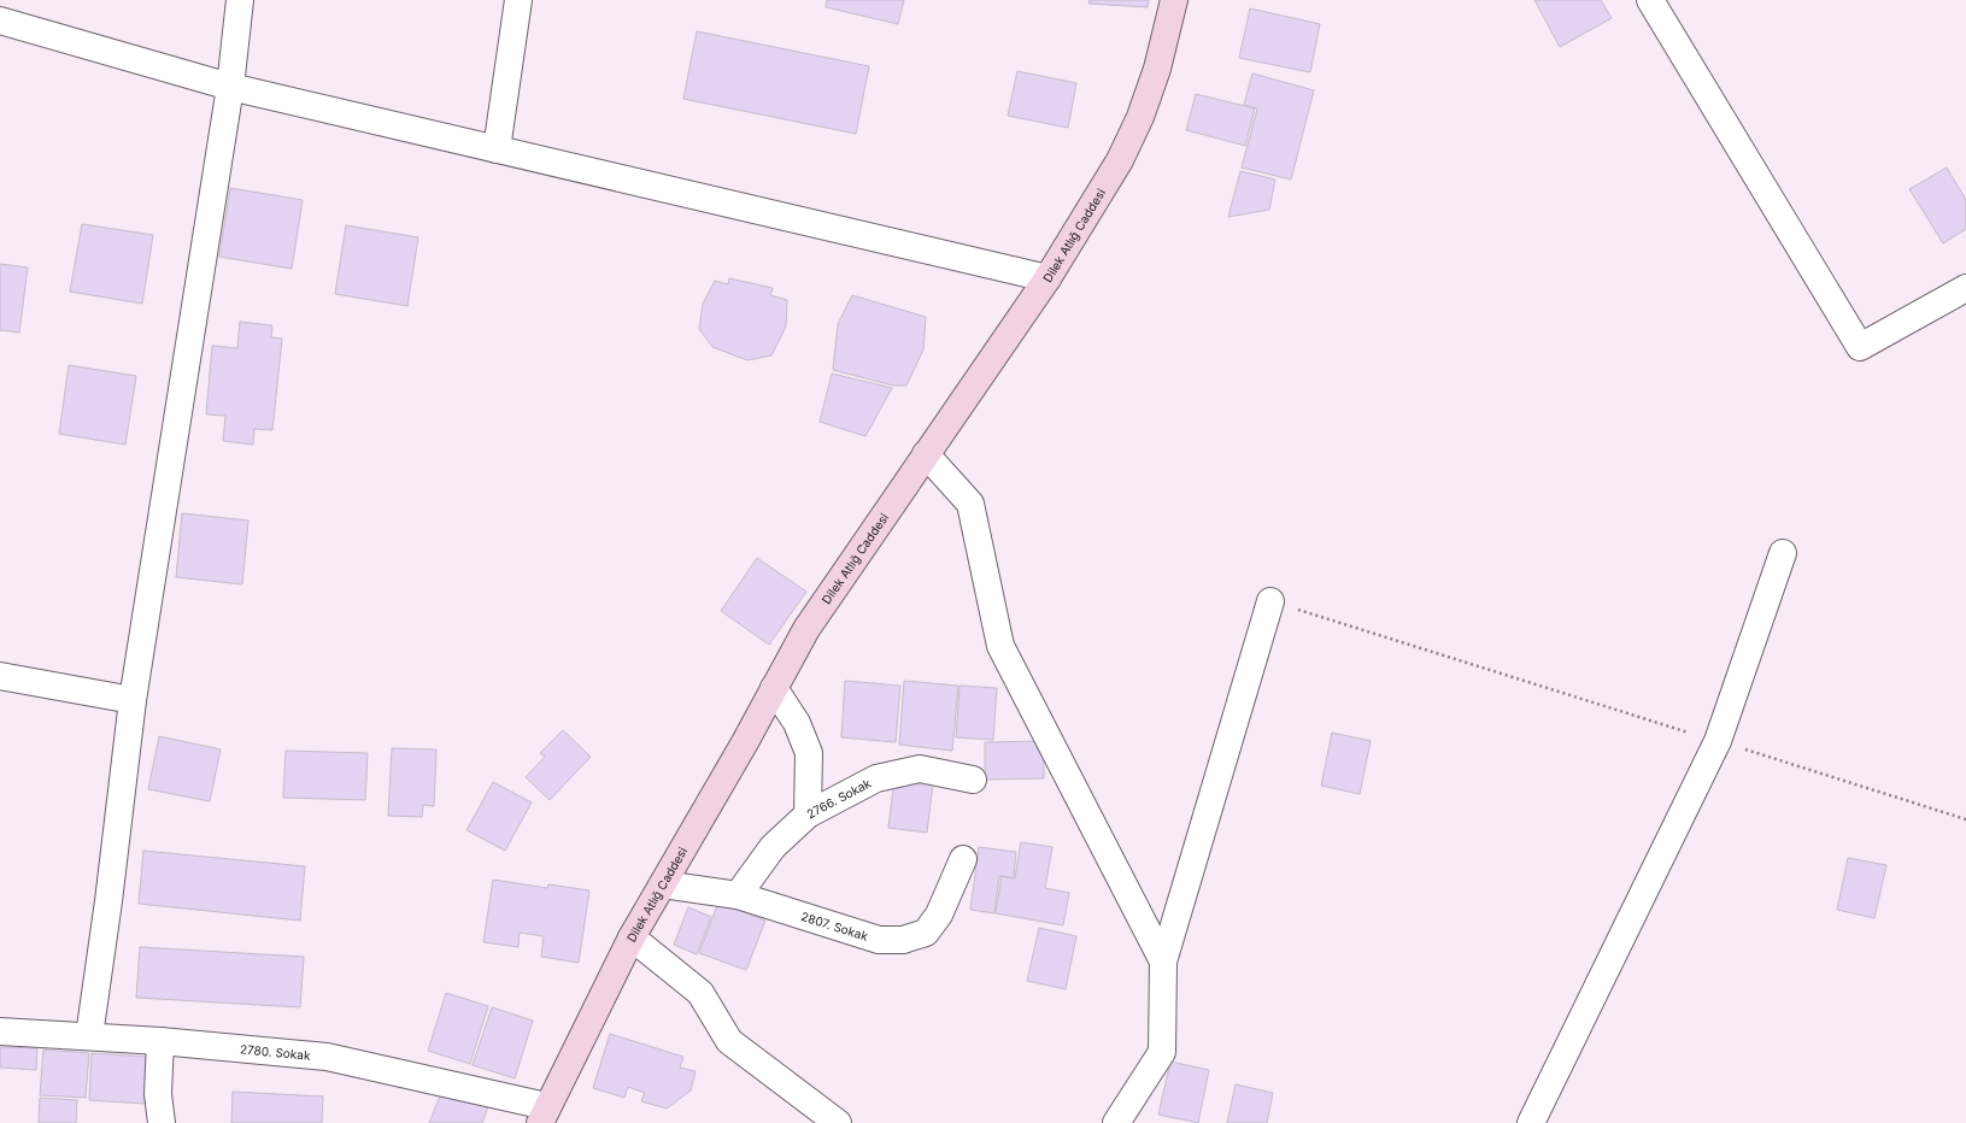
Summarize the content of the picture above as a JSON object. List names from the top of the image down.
{
  "streets": {
    "main road": ["Dilek Atlığ Caddesi"],
    "street": ["2766. Sokak", "2807. Sokak", "2780. Sokak"]
  },
  "crossings": [
    ["Dilek Atlığ Caddesi", "2807. Sokak"],
    ["Dilek Atlığ Caddesi", "2780. Sokak"],
    ["2766. Sokak", "2807. Sokak"]
  ]
}
